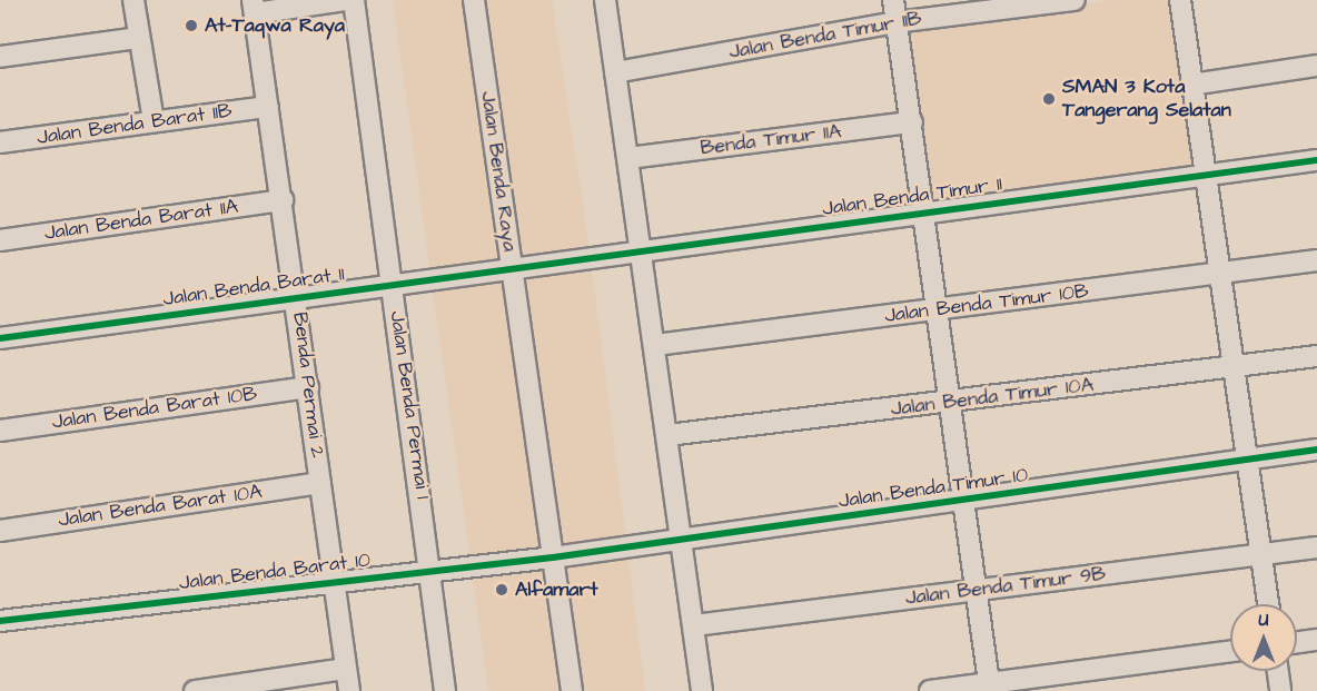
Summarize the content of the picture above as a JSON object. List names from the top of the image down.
{
  "streets": {
    "street": [
      "Jalan Benda Timur 11B",
      "Jalan Benda Barat 11B",
      "Benda Timur 11A",
      "Jalan Benda Raya",
      "Jalan Benda Timur 11",
      "Jalan Benda Barat 11A",
      "Jalan Benda Barat 11",
      "Jalan Benda Timur 10B",
      "Benda Permai 2",
      "Jalan Benda Timur 10A",
      "Jalan Benda Permai 1",
      "Jalan Benda Barat 10B",
      "Jalan Benda Timur 10",
      "Jalan Benda Barat 10A",
      "Jalan Benda Barat 10",
      "Jalan Benda Timur 9B"
    ]
  },
  "crossings": [
    ["Jalan Benda Barat 11B", "Benda Permai 2"],
    ["Jalan Benda Raya", "Jalan Benda Timur 11"],
    ["Jalan Benda Raya", "Jalan Benda Barat 11"],
    ["Jalan Benda Raya", "Jalan Benda Timur 10"],
    ["Jalan Benda Raya", "Jalan Benda Barat 10"],
    ["Jalan Benda Timur 11", "Jalan Benda Barat 11"],
    ["Jalan Benda Barat 11A", "Benda Permai 2"],
    ["Jalan Benda Barat 11", "Benda Permai 2"],
    ["Jalan Benda Barat 11", "Jalan Benda Permai 1"],
    ["Benda Permai 2", "Jalan Benda Barat 10B"],
    ["Benda Permai 2", "Jalan Benda Barat 10A"],
    ["Benda Permai 2", "Jalan Benda Barat 10"],
    ["Jalan Benda Permai 1", "Jalan Benda Barat 10"],
    ["Jalan Benda Timur 10", "Jalan Benda Barat 10"]
  ],
  "places": ["At-Taqwa Raya", "SMAN 3 Kota Tangerang Selatan", "Alfamart"],
  "north": "top"
}
